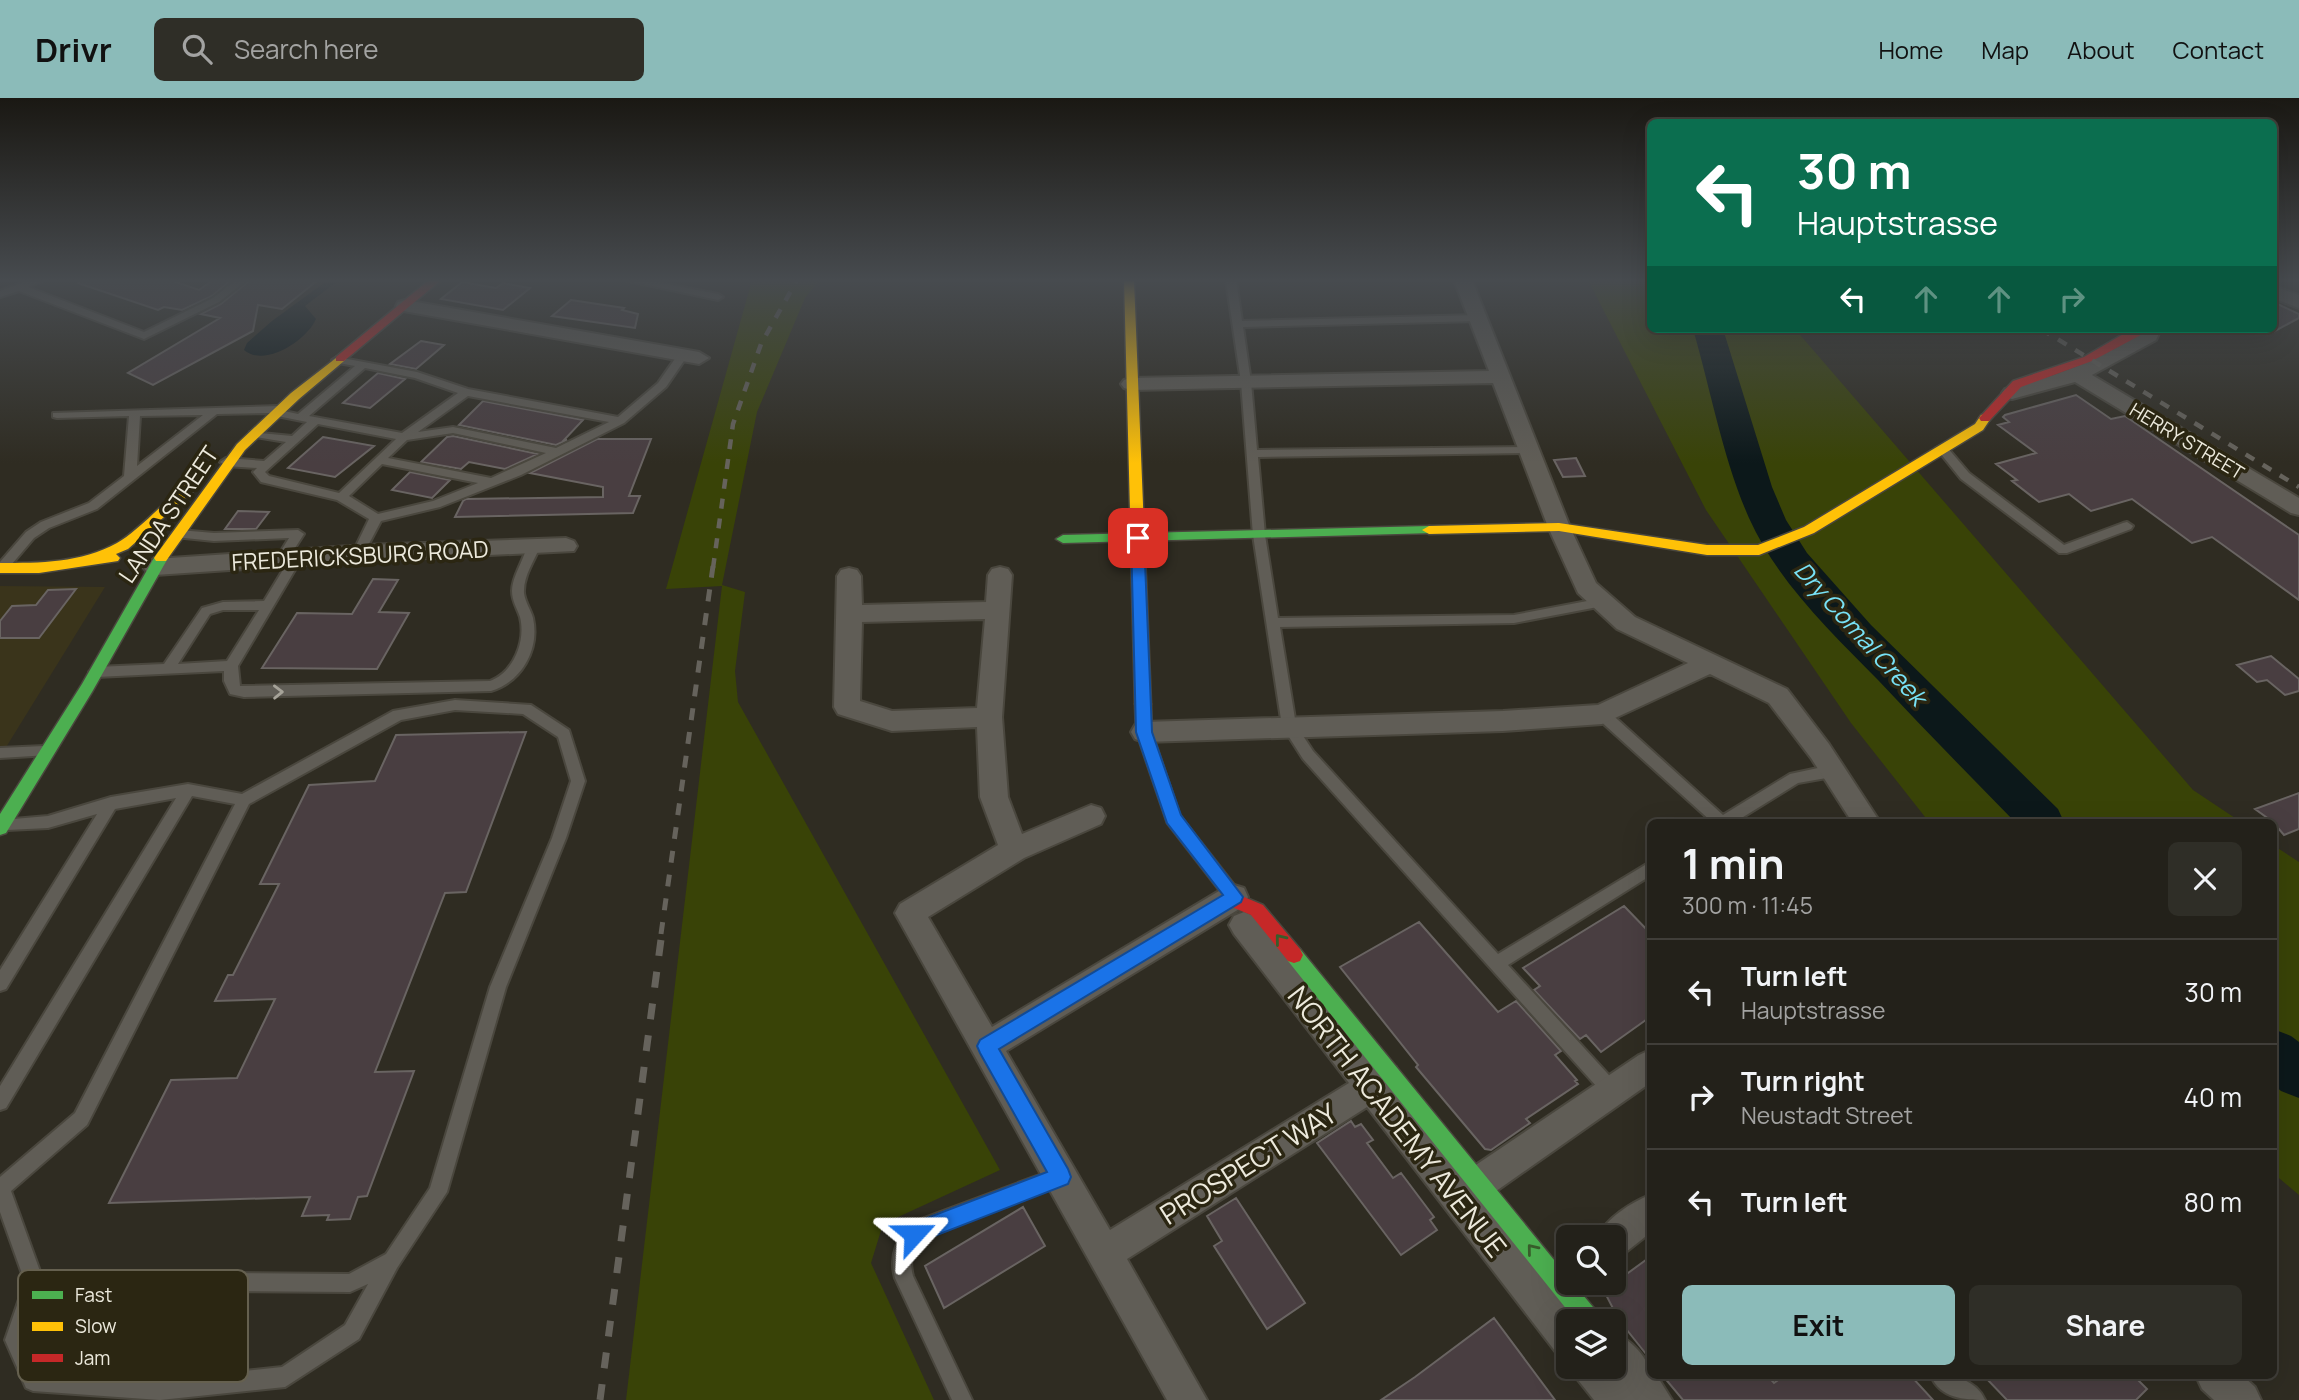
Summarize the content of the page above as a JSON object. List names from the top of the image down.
{
  "streets": {
    "street": [
      "HERRY STREET",
      "LANDA STREET",
      "FREDERICKSBURG ROAD",
      "NORTH ACADEMY AVENUE",
      "PROSPECT WAY"
    ]
  },
  "crossings": [
    ["LANDA STREET", "FREDERICKSBURG ROAD"],
    ["NORTH ACADEMY AVENUE", "PROSPECT WAY"]
  ],
  "water": ["Dry Comal Creek"],
  "legend": ["Fast", "Slow", "Jam"],
  "page": {
    "header": "Drivr",
    "search": "Search here",
    "nav": [
      "Home",
      "Map",
      "About",
      "Contact"
    ],
    "turn": ["30 m", "Hauptstrasse"],
    "heading": ["1 min", "300 m · 11:45"],
    "list": [
      {
        "name": "Turn left",
        "note": "Hauptstrasse",
        "value": "30 m"
      },
      {
        "name": "Turn right",
        "note": "Neustadt Street",
        "value": "40 m"
      },
      {
        "name": "Turn left",
        "value": "80 m"
      }
    ],
    "buttons": ["Exit", "Share"]
  }
}
